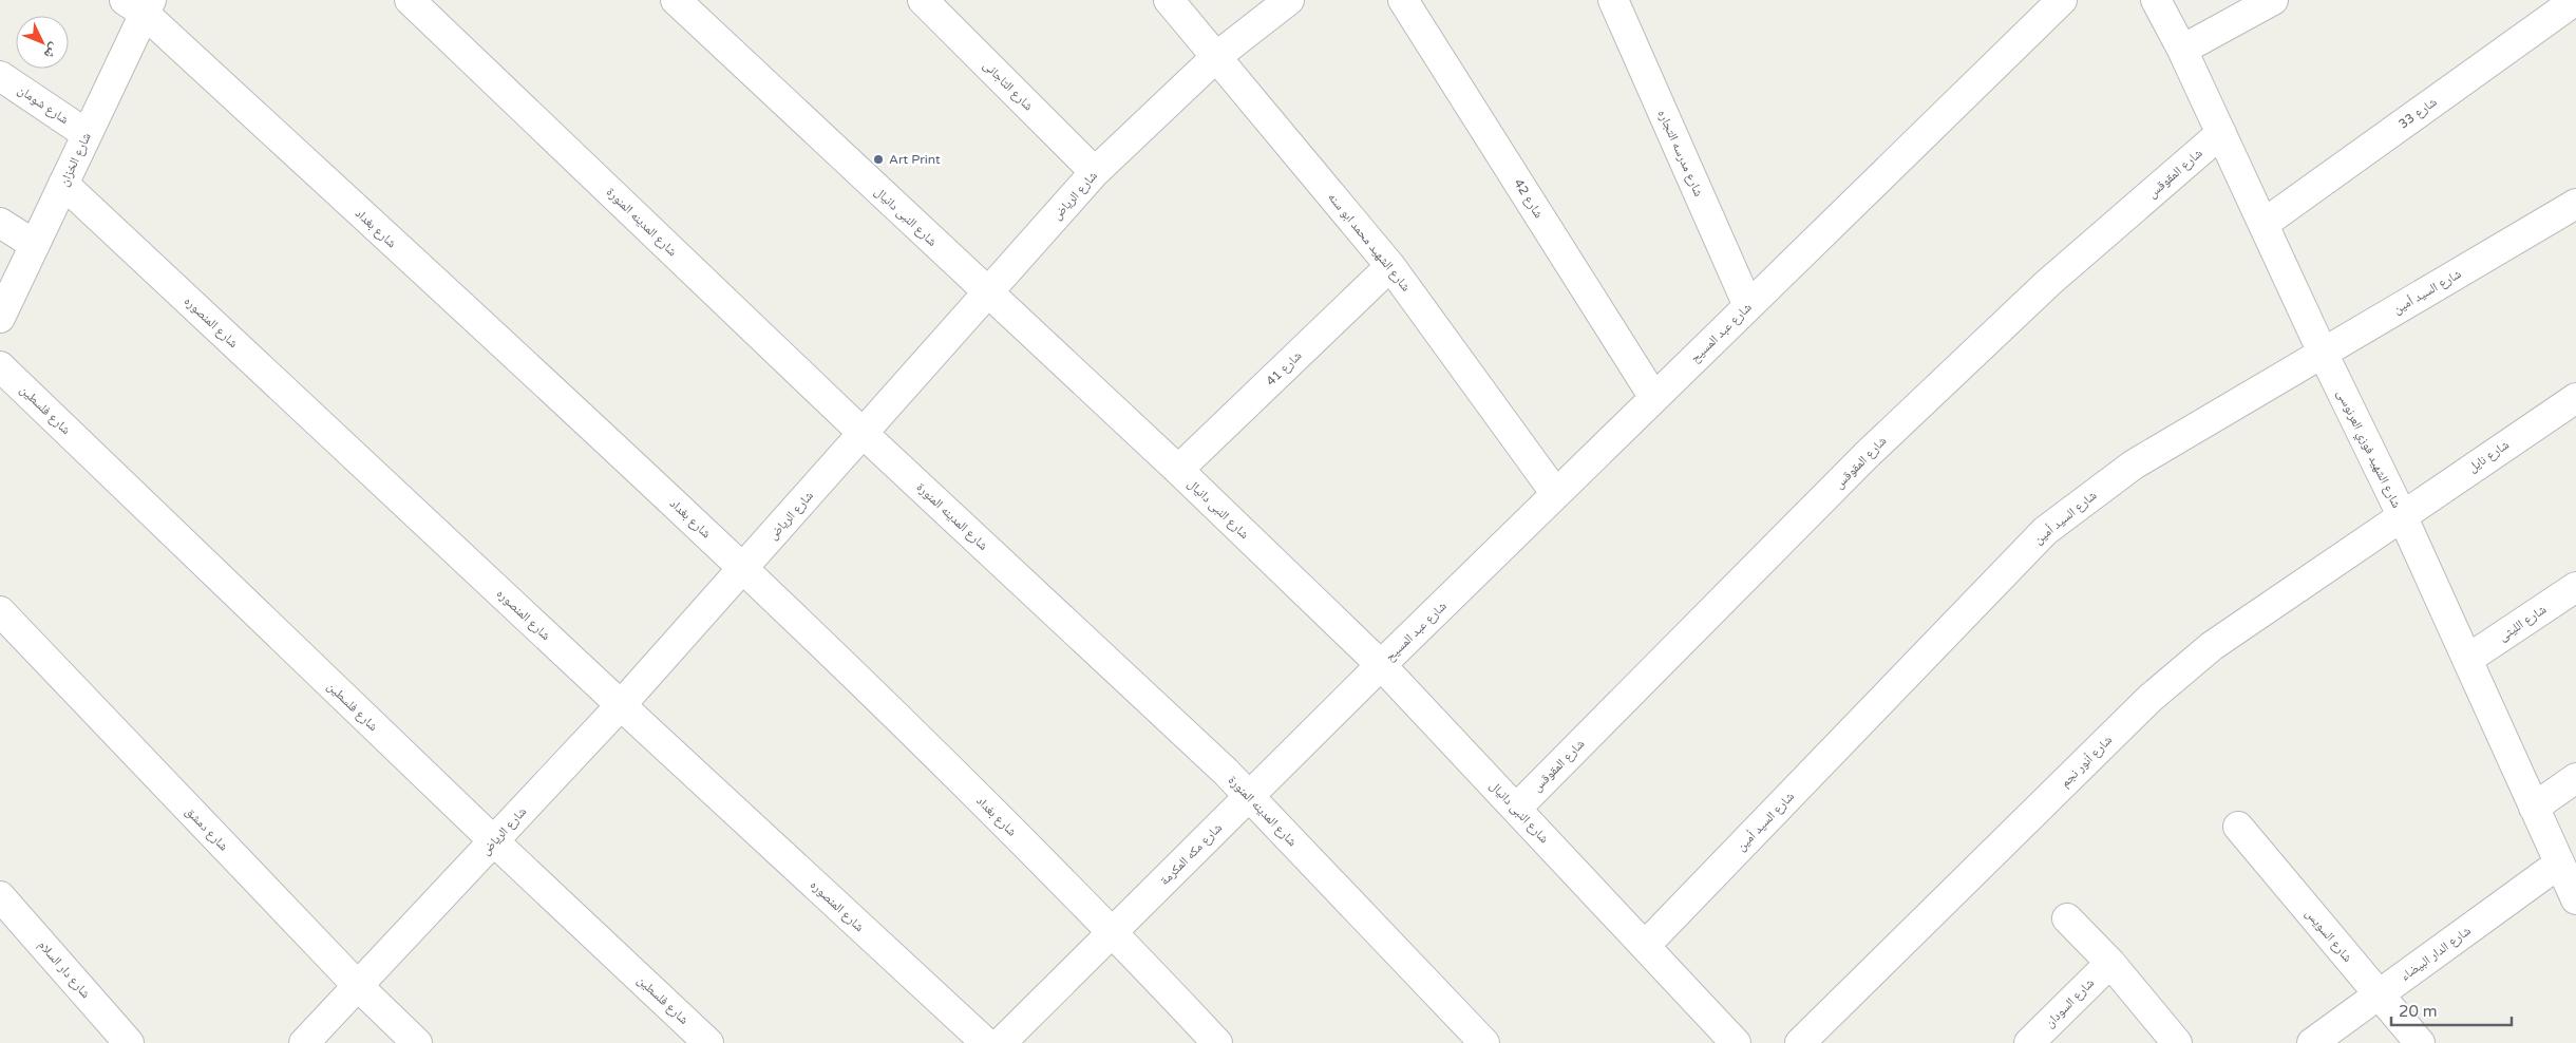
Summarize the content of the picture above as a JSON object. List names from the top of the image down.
{
  "streets": {
    "street": [
      "شارع التاجانى",
      "شارع شومان",
      "شارع 33",
      "شارع مدرسه التجاره",
      "شارع الخزان",
      "شارع المقوقس",
      "شارع الرياض",
      "شارع 42",
      "شارع النبى دانيال",
      "شارع المدينه المنورة",
      "شارع بغداد",
      "شارع الشهيد محمد ابو سنه",
      "شارع السيد أمين",
      "شارع المنصوره",
      "شارع عبد المسيح",
      "شارع 41",
      "شارع فلسطين",
      "شارع الشهيد فوزي العرنوسى",
      "شارع نايل",
      "شارع الليثى",
      "شارع أنور نجم",
      "شارع دمشق",
      "شارع مكه المكرمة",
      "شارع السويس",
      "شارع الدار البيضاء",
      "شارع دار السلام",
      "شارع السودان"
    ]
  },
  "crossings": [
    ["شارع التاجانى", "شارع الرياض"],
    ["شارع شومان", "شارع الخزان"],
    ["شارع 33", "شارع الشهيد فوزي العرنوسى"],
    ["شارع مدرسه التجاره", "شارع عبد المسيح"],
    ["شارع الخزان", "شارع بغداد"],
    ["شارع الخزان", "شارع المنصوره"],
    ["شارع المقوقس", "شارع النبى دانيال"],
    ["شارع المقوقس", "شارع الشهيد فوزي العرنوسى"],
    ["شارع الرياض", "شارع النبى دانيال"],
    ["شارع الرياض", "شارع المدينه المنورة"],
    ["شارع الرياض", "شارع بغداد"],
    ["شارع الرياض", "شارع الشهيد محمد ابو سنه"],
    ["شارع الرياض", "شارع المنصوره"],
    ["شارع الرياض", "شارع فلسطين"],
    ["شارع الرياض", "شارع دمشق"],
    ["شارع 42", "شارع عبد المسيح"],
    ["شارع النبى دانيال", "شارع السيد أمين"],
    ["شارع النبى دانيال", "شارع عبد المسيح"],
    ["شارع النبى دانيال", "شارع 41"],
    ["شارع النبى دانيال", "شارع مكه المكرمة"],
    ["شارع المدينه المنورة", "شارع مكه المكرمة"],
    ["شارع بغداد", "شارع مكه المكرمة"],
    ["شارع الشهيد محمد ابو سنه", "شارع عبد المسيح"],
    ["شارع الشهيد محمد ابو سنه", "شارع 41"],
    ["شارع السيد أمين", "شارع الشهيد فوزي العرنوسى"],
    ["شارع عبد المسيح", "شارع مكه المكرمة"],
    ["شارع الشهيد فوزي العرنوسى", "شارع نايل"],
    ["شارع الشهيد فوزي العرنوسى", "شارع الليثى"],
    ["شارع الشهيد فوزي العرنوسى", "شارع أنور نجم"],
    ["شارع الشهيد فوزي العرنوسى", "شارع الدار البيضاء"],
    ["شارع نايل", "شارع أنور نجم"],
    ["شارع السويس", "شارع الدار البيضاء"]
  ],
  "places": ["Art Print"],
  "scale_bar": "20 m",
  "north": "bottom right"
}
